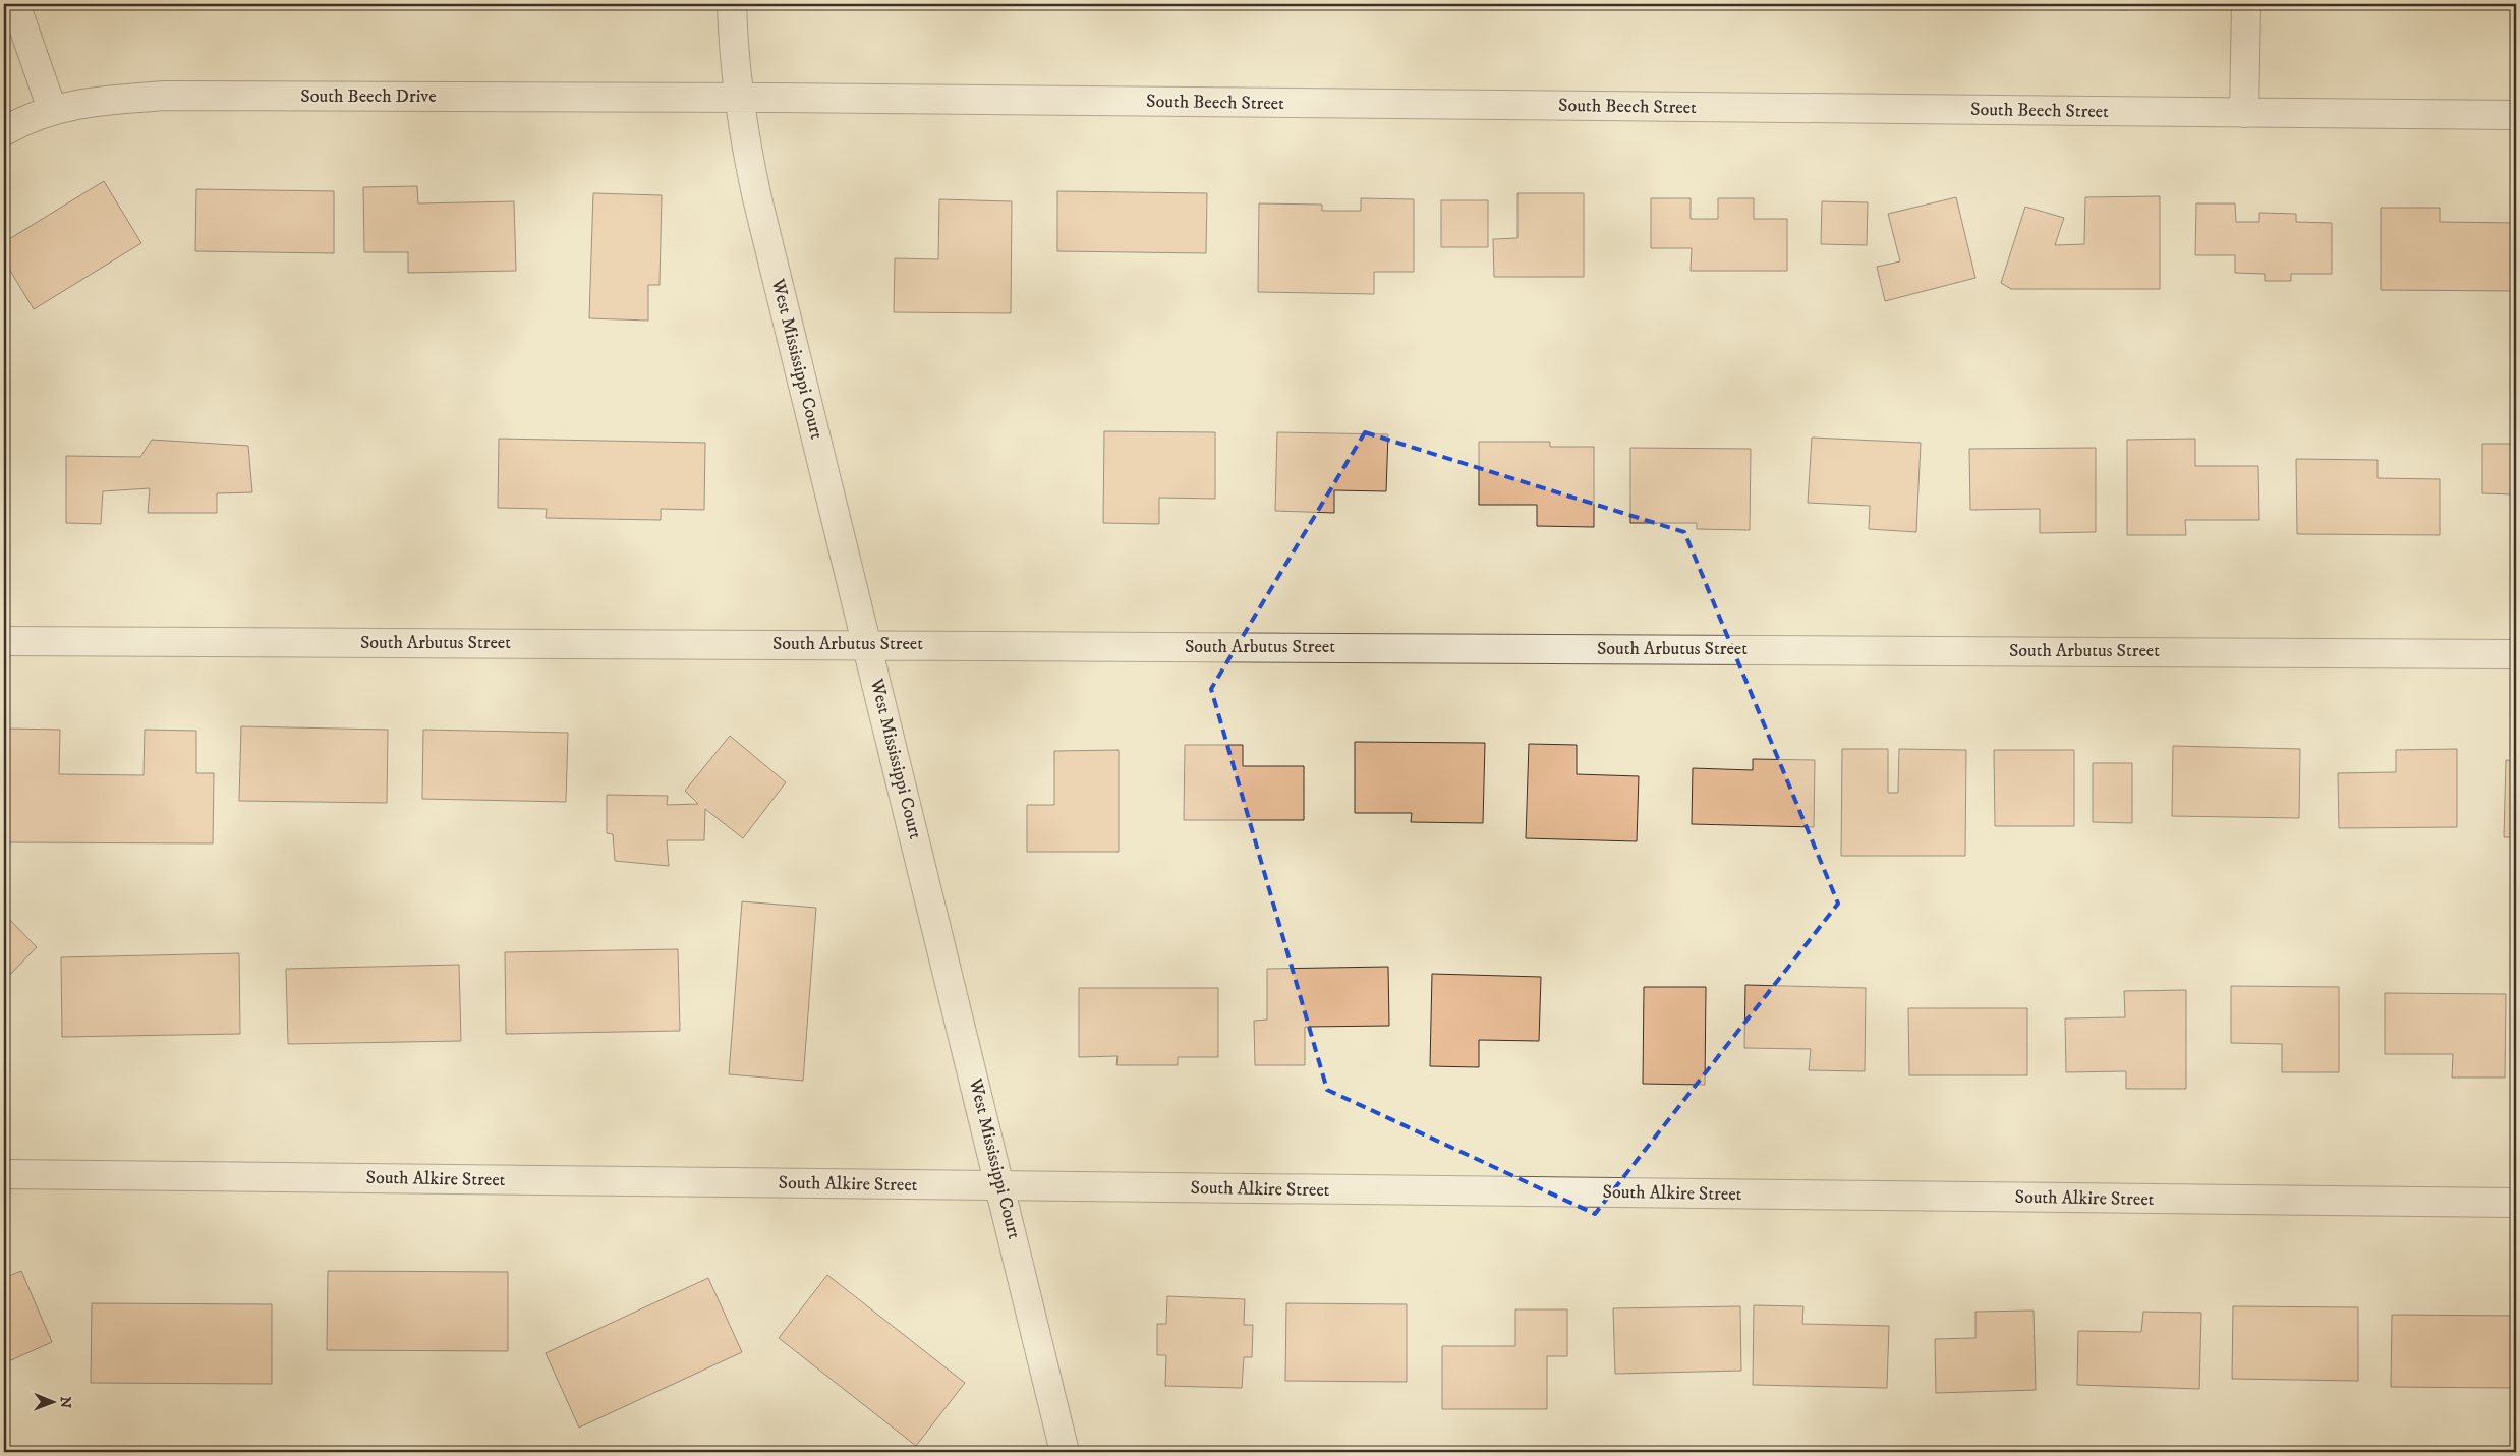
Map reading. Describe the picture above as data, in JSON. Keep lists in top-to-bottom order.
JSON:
{
  "streets": {
    "street": [
      "South Beech Drive",
      "South Beech Street",
      "West Mississippi Court",
      "South Arbutus Street",
      "South Alkire Street"
    ]
  },
  "crossings": [
    ["South Beech Drive", "South Beech Street"],
    ["South Beech Drive", "West Mississippi Court"],
    ["South Beech Street", "West Mississippi Court"],
    ["West Mississippi Court", "South Arbutus Street"],
    ["West Mississippi Court", "South Alkire Street"]
  ],
  "north": "right"
}
